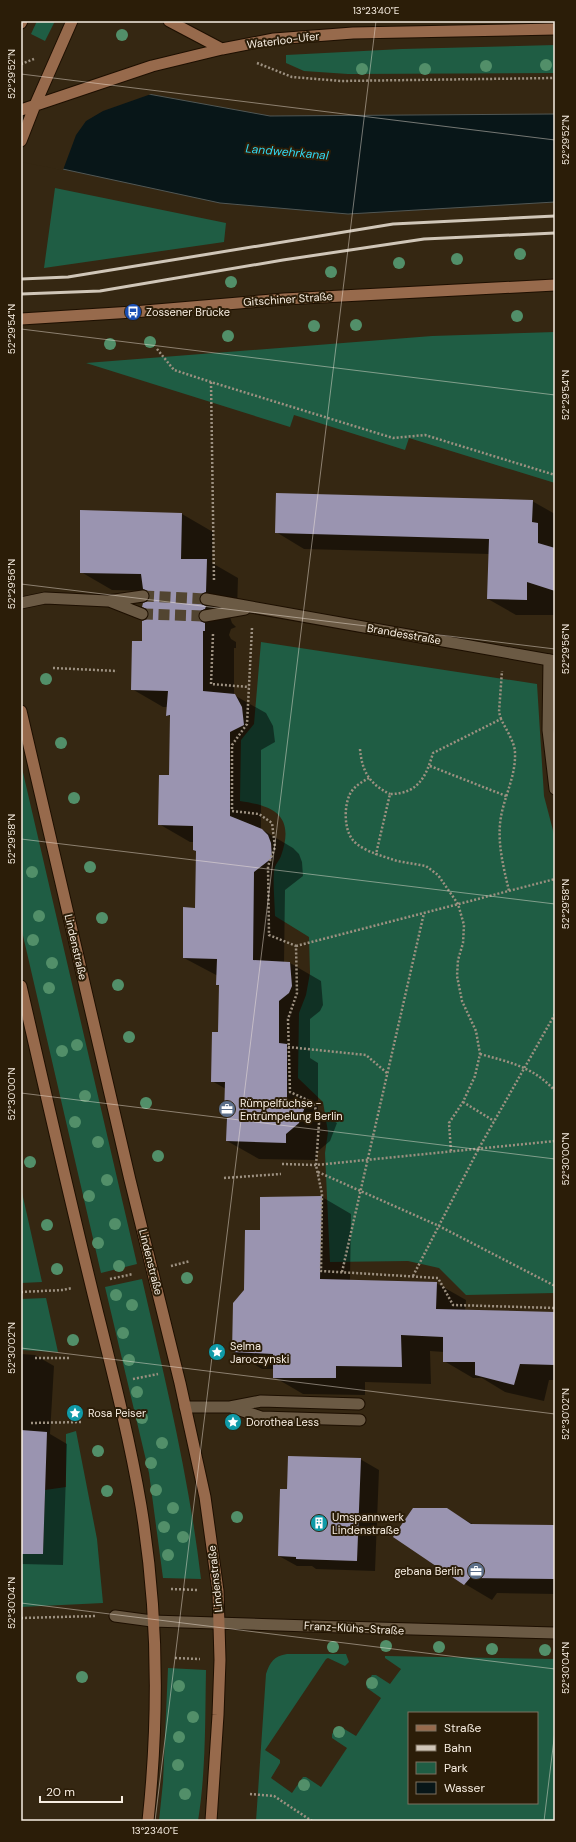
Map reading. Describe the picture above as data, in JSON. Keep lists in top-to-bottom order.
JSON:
{
  "streets": {
    "main road": ["Waterloo-Ufer", "Gitschiner Straße", "Lindenstraße"],
    "street": ["Brandesstraße", "Franz-Klühs-Straße"]
  },
  "crossings": [
    ["Lindenstraße", "Franz-Klühs-Straße"]
  ],
  "water": ["Landwehrkanal"],
  "places": {
    "bus stop": ["Zossener Brücke"],
    "office": ["Rümpelfüchse - Entrümpelung Berlin", "gebana Berlin"],
    "place": ["Selma Jaroczynski", "Rosa Peiser", "Dorothea Less"],
    "building": ["Umspannwerk Lindenstraße"]
  },
  "legend": [
    "Straße",
    "Bahn",
    "Park",
    "Wasser"
  ],
  "scale_bar": "20 m",
  "coordinates": [
    "13°23'40\"E",
    "52°29'52\"N",
    "52°29'54\"N",
    "52°29'56\"N",
    "52°29'58\"N",
    "52°30'00\"N",
    "52°30'02\"N",
    "52°30'04\"N"
  ]
}
